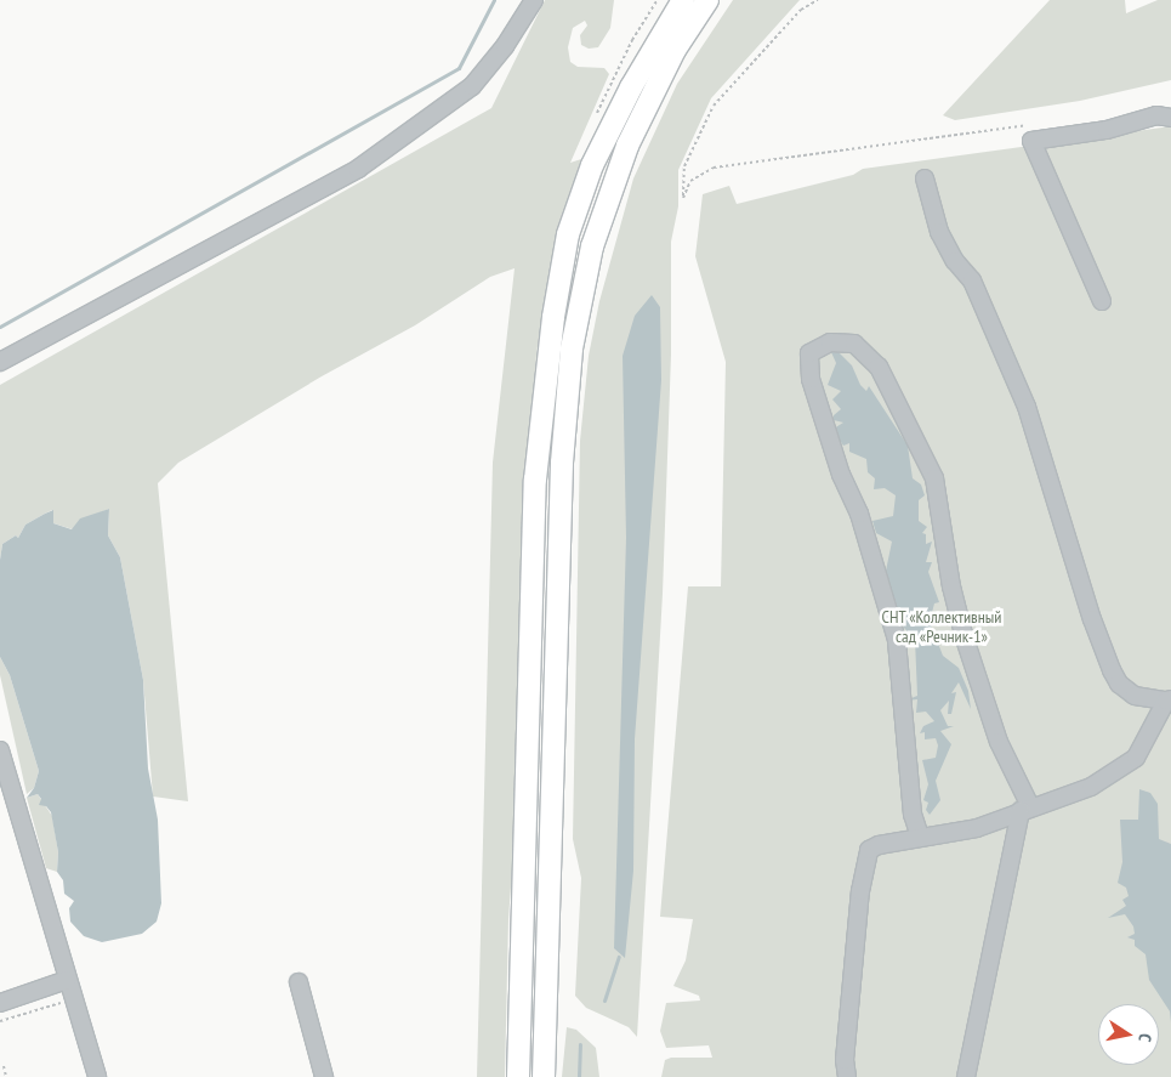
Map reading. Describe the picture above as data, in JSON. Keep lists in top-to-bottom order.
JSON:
{
  "parks": ["СНТ «Коллективный сад «Речник-1»"],
  "north": "right"
}
